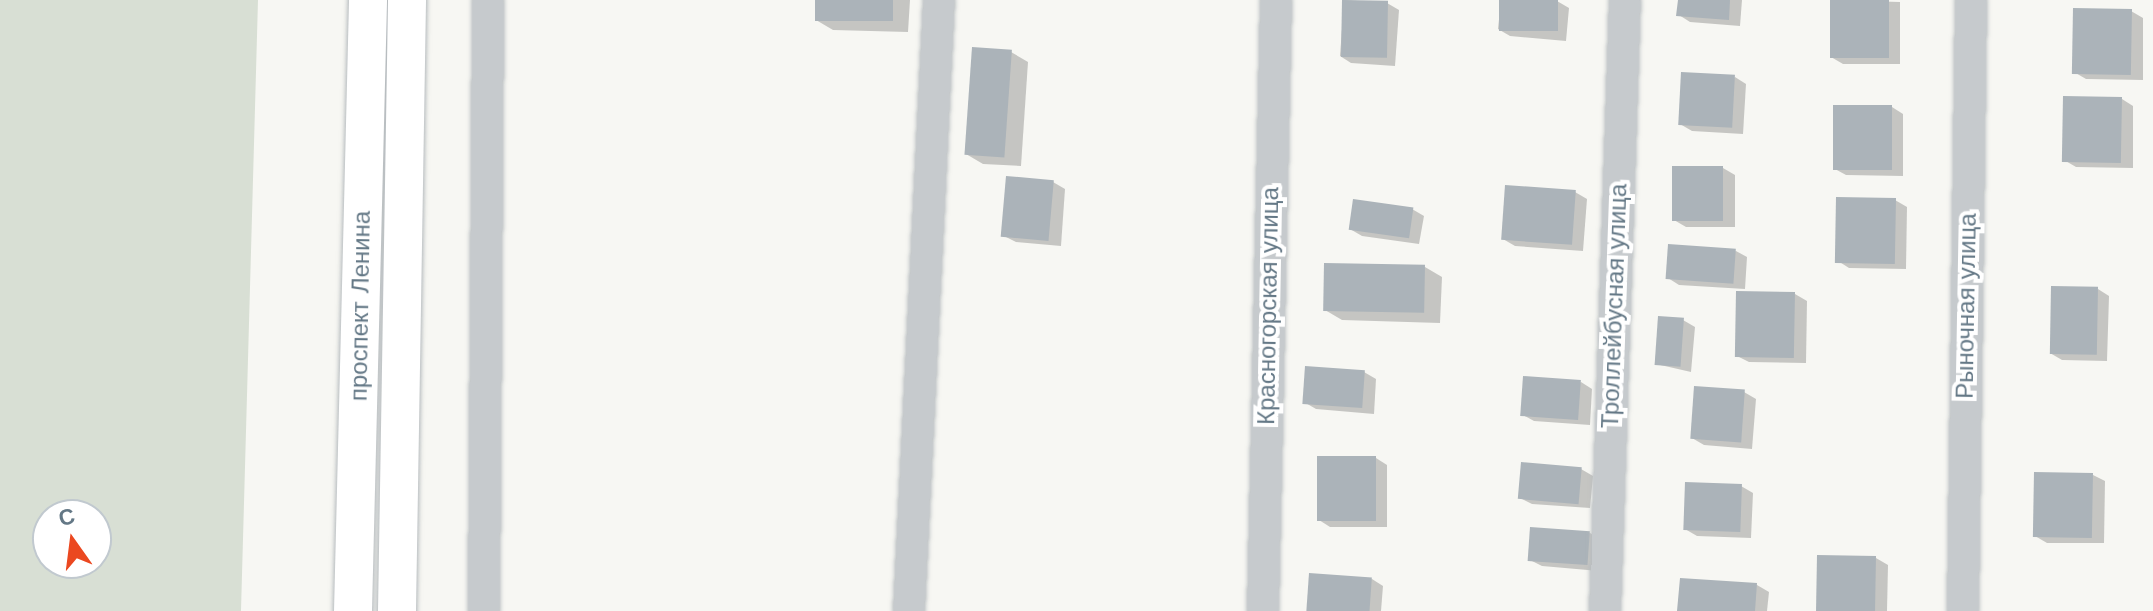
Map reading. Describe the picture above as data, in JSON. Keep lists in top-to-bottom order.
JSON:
{
  "streets": {
    "main road": ["проспект Ленина"],
    "street": ["Красногорская улица", "Троллейбусная улица", "Рыночная улица"]
  },
  "north": "top"
}
